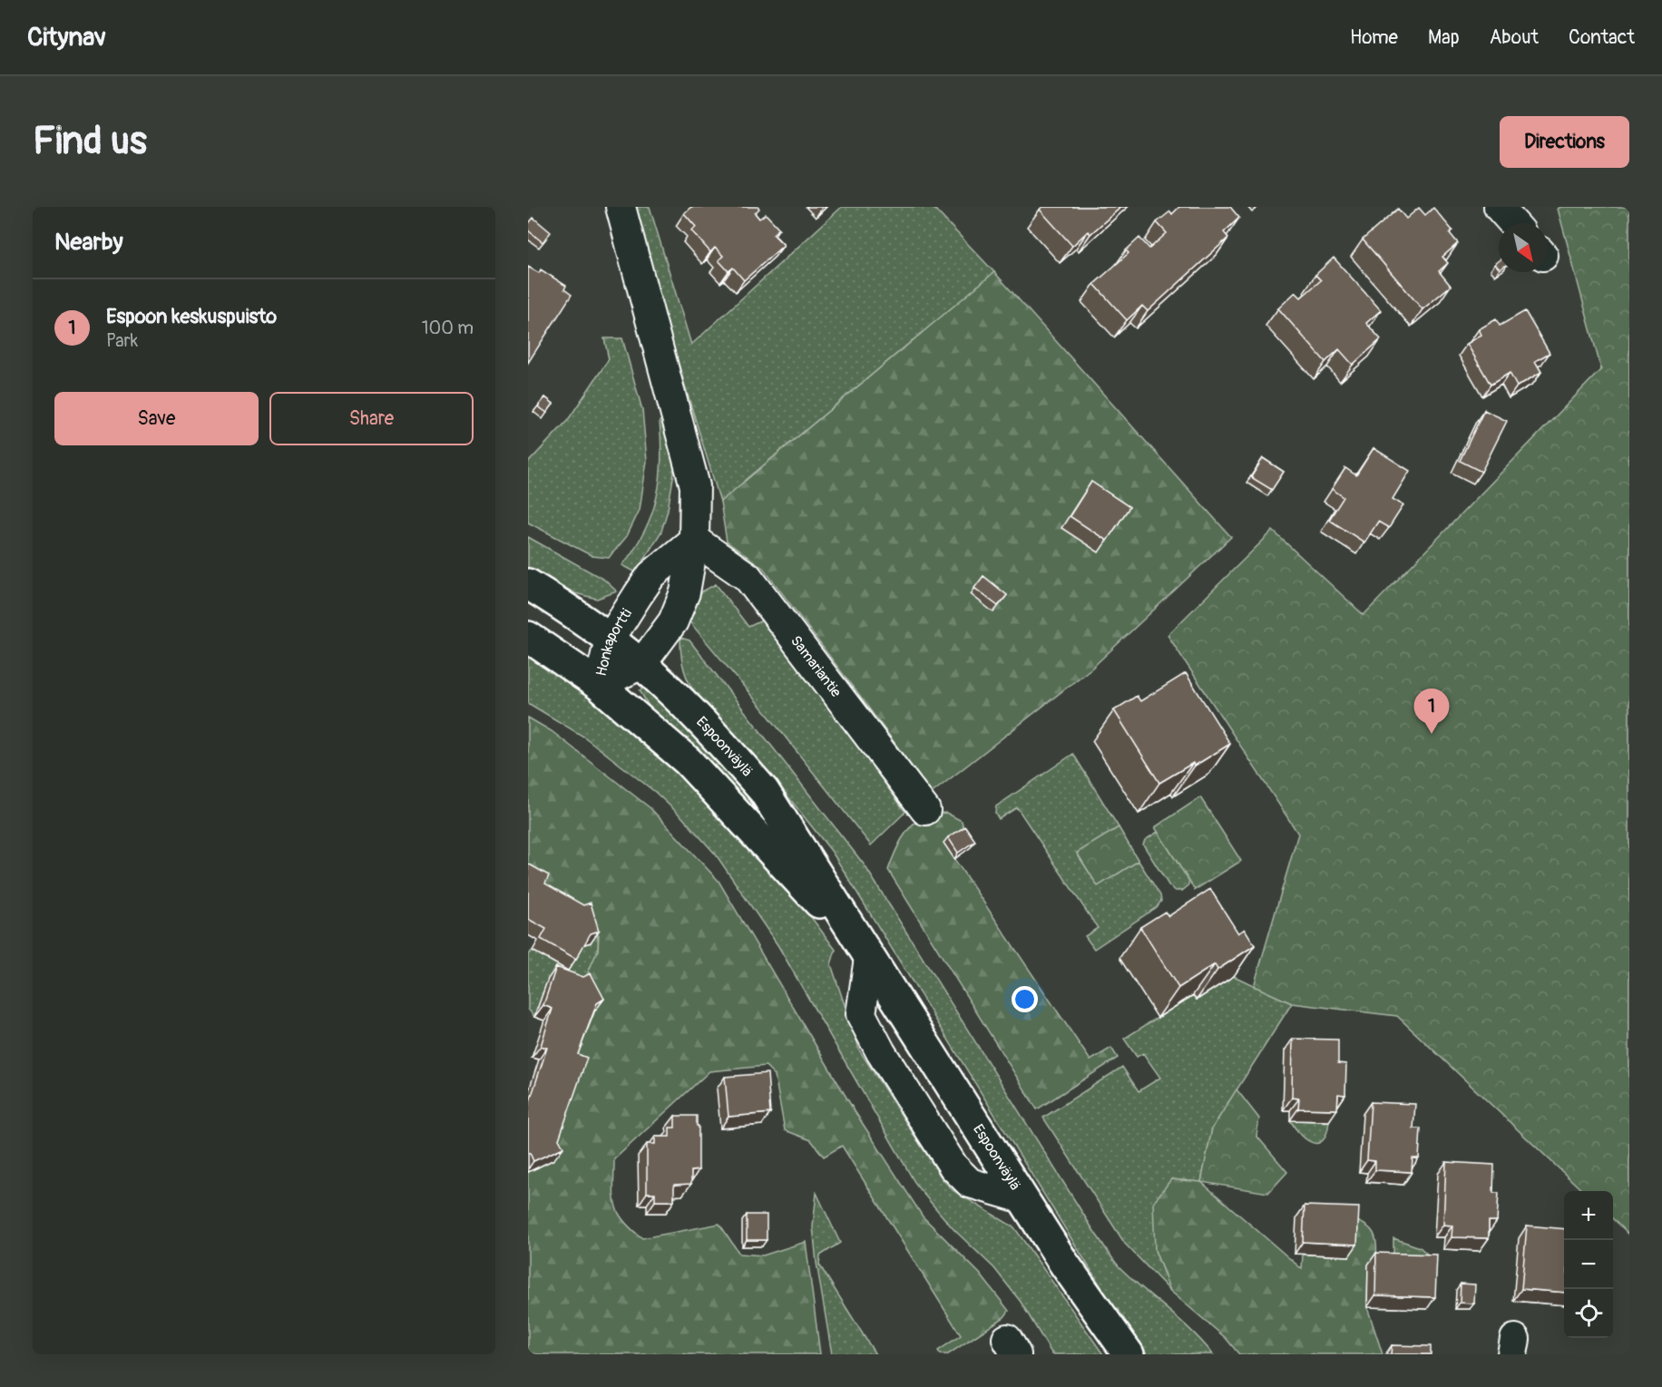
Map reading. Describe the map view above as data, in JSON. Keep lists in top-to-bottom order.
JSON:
{
  "streets": {
    "main road": ["Espoonväylä"],
    "street": ["Honkaportti", "Samariantie"]
  },
  "crossings": [
    ["Honkaportti", "Samariantie"],
    ["Honkaportti", "Espoonväylä"]
  ],
  "north": "bottom right",
  "page": {
    "header": "Citynav",
    "nav": [
      "Home",
      "Map",
      "About",
      "Contact"
    ],
    "buttons": [
      "Directions",
      ["Save", "Share"]
    ],
    "title": "Find us",
    "heading": "Nearby",
    "list": [
      {
        "mark": "1",
        "name": "Espoon keskuspuisto",
        "note": "Park",
        "value": "100 m"
      }
    ],
    "pins": "1",
    "map_buttons": ["+", "−"]
  }
}
